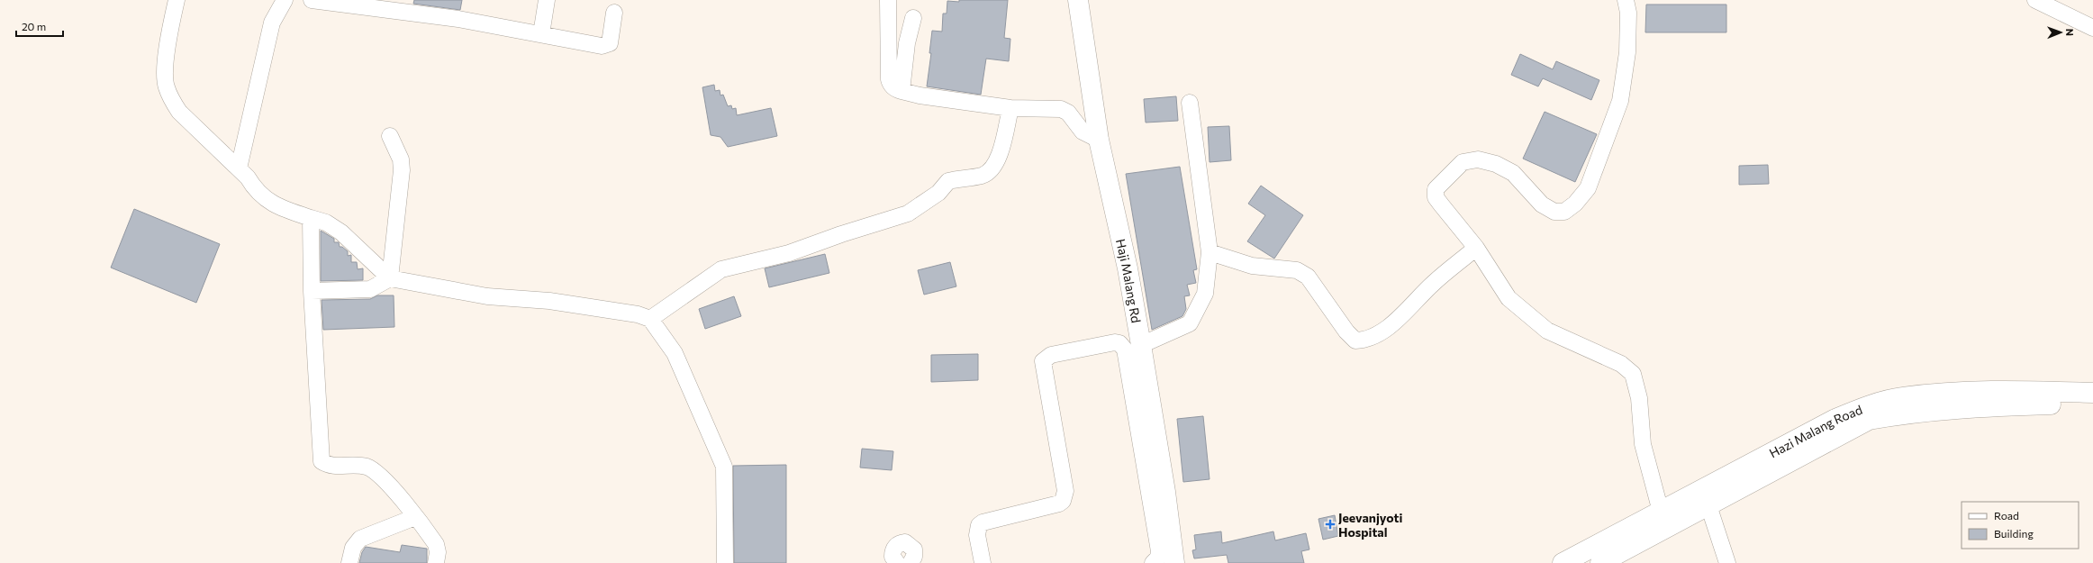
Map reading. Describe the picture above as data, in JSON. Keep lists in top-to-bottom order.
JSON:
{
  "streets": {
    "main road": ["Haji Malang Rd", "Hazi Malang Road"]
  },
  "places": {
    "health": ["Jeevanjyoti Hospital"]
  },
  "legend": ["Road", "Building"],
  "scale_bar": "20 m",
  "north": "right"
}
